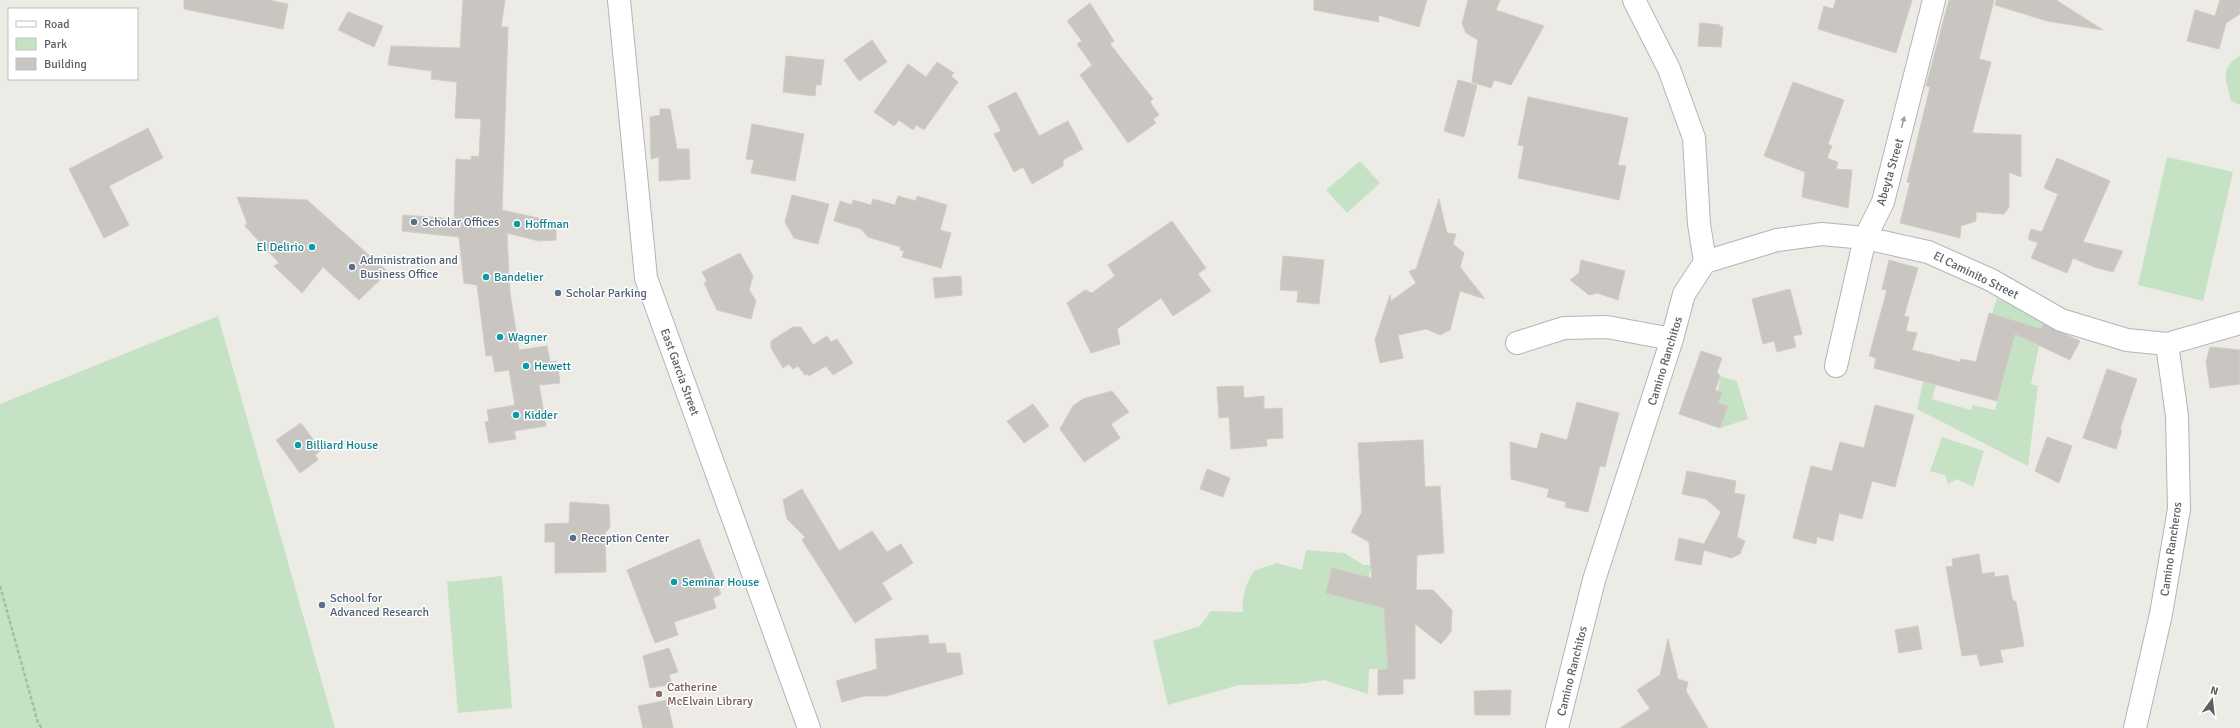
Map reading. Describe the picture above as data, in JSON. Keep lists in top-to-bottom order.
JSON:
{
  "streets": {
    "street": [
      "Abeyta Street",
      "El Caminito Street",
      "Camino Ranchitos",
      "East Garcia Street",
      "Camino Rancheros"
    ]
  },
  "crossings": [
    ["Abeyta Street", "El Caminito Street"],
    ["El Caminito Street", "Camino Ranchitos"],
    ["El Caminito Street", "Camino Rancheros"]
  ],
  "one_way": ["Abeyta Street"],
  "places": [
    "Scholar Offices",
    "Hoffman",
    "El Delirio",
    "Administration and Business Office",
    "Bandelier",
    "Scholar Parking",
    "Wagner",
    "Hewett",
    "Kidder",
    "Billiard House",
    "Reception Center",
    "Seminar House",
    "School for Advanced Research",
    "Catherine McElvain Library"
  ],
  "legend": ["Road", "Park", "Building"],
  "north": "top"
}
